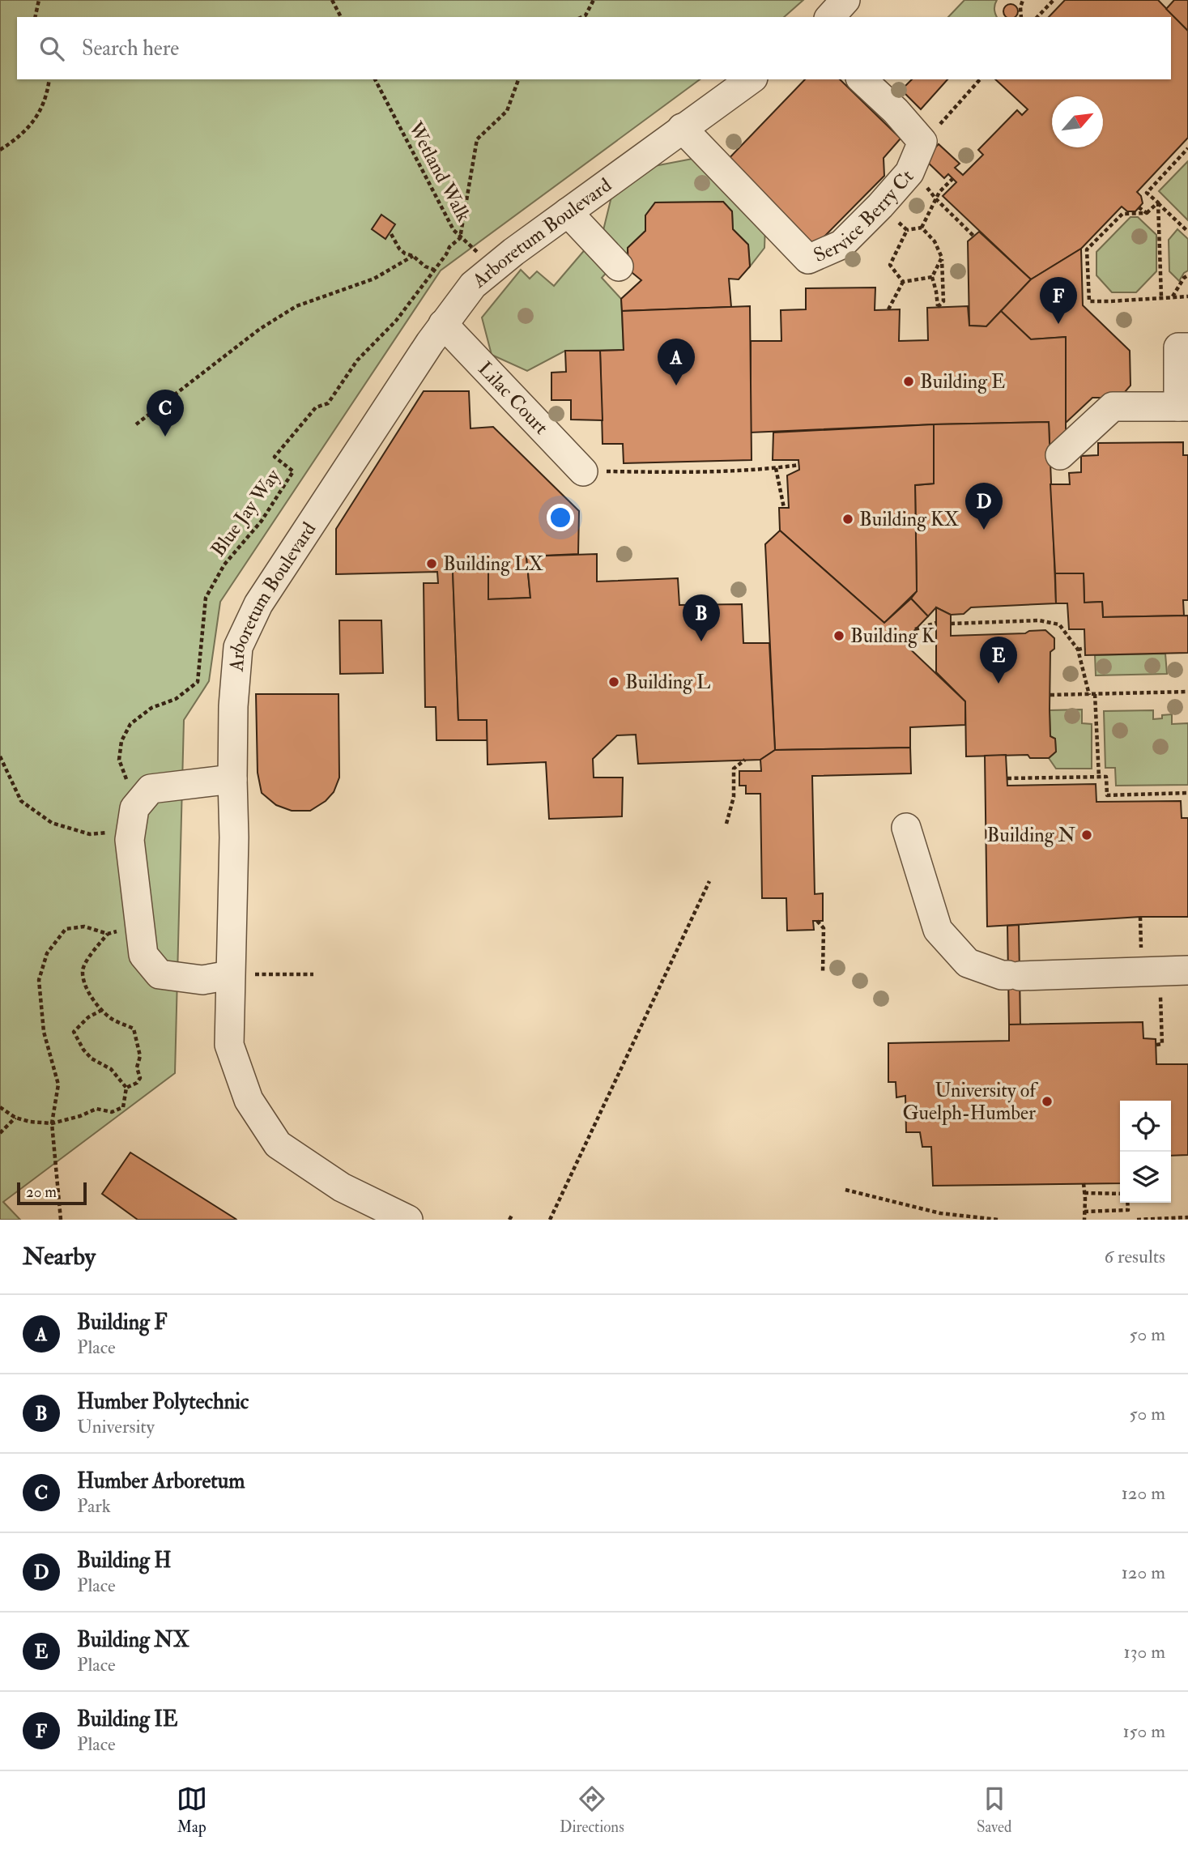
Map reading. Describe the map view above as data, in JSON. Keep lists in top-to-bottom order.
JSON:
{
  "streets": {
    "lane": ["Service Berry Ct", "Arboretum Boulevard", "Lilac Court"],
    "path": ["Wetland Walk", "Blue Jay Way"]
  },
  "crossings": [
    ["Wetland Walk", "Arboretum Boulevard"],
    ["Service Berry Ct", "Arboretum Boulevard"],
    ["Arboretum Boulevard", "Lilac Court"]
  ],
  "places": [
    "Building E",
    "Building KX",
    "Building LX",
    "Building K",
    "Building L",
    "Building N",
    "University of Guelph-Humber"
  ],
  "scale_bar": "20 m",
  "north": "top right",
  "page": {
    "search": "Search here",
    "pins": [
      "F",
      "A",
      "C",
      "D",
      "B",
      "E"
    ],
    "scale": "20 m",
    "heading": ["Nearby", "6 results"],
    "list": [
      {
        "mark": "A",
        "name": "Building F",
        "note": "Place",
        "value": "50 m"
      },
      {
        "mark": "B",
        "name": "Humber Polytechnic",
        "note": "University",
        "value": "50 m"
      },
      {
        "mark": "C",
        "name": "Humber Arboretum",
        "note": "Park",
        "value": "120 m"
      },
      {
        "mark": "D",
        "name": "Building H",
        "note": "Place",
        "value": "120 m"
      },
      {
        "mark": "E",
        "name": "Building NX",
        "note": "Place",
        "value": "130 m"
      },
      {
        "mark": "F",
        "name": "Building IE",
        "note": "Place",
        "value": "150 m"
      }
    ],
    "nav": ["Map", "Directions", "Saved"]
  }
}
